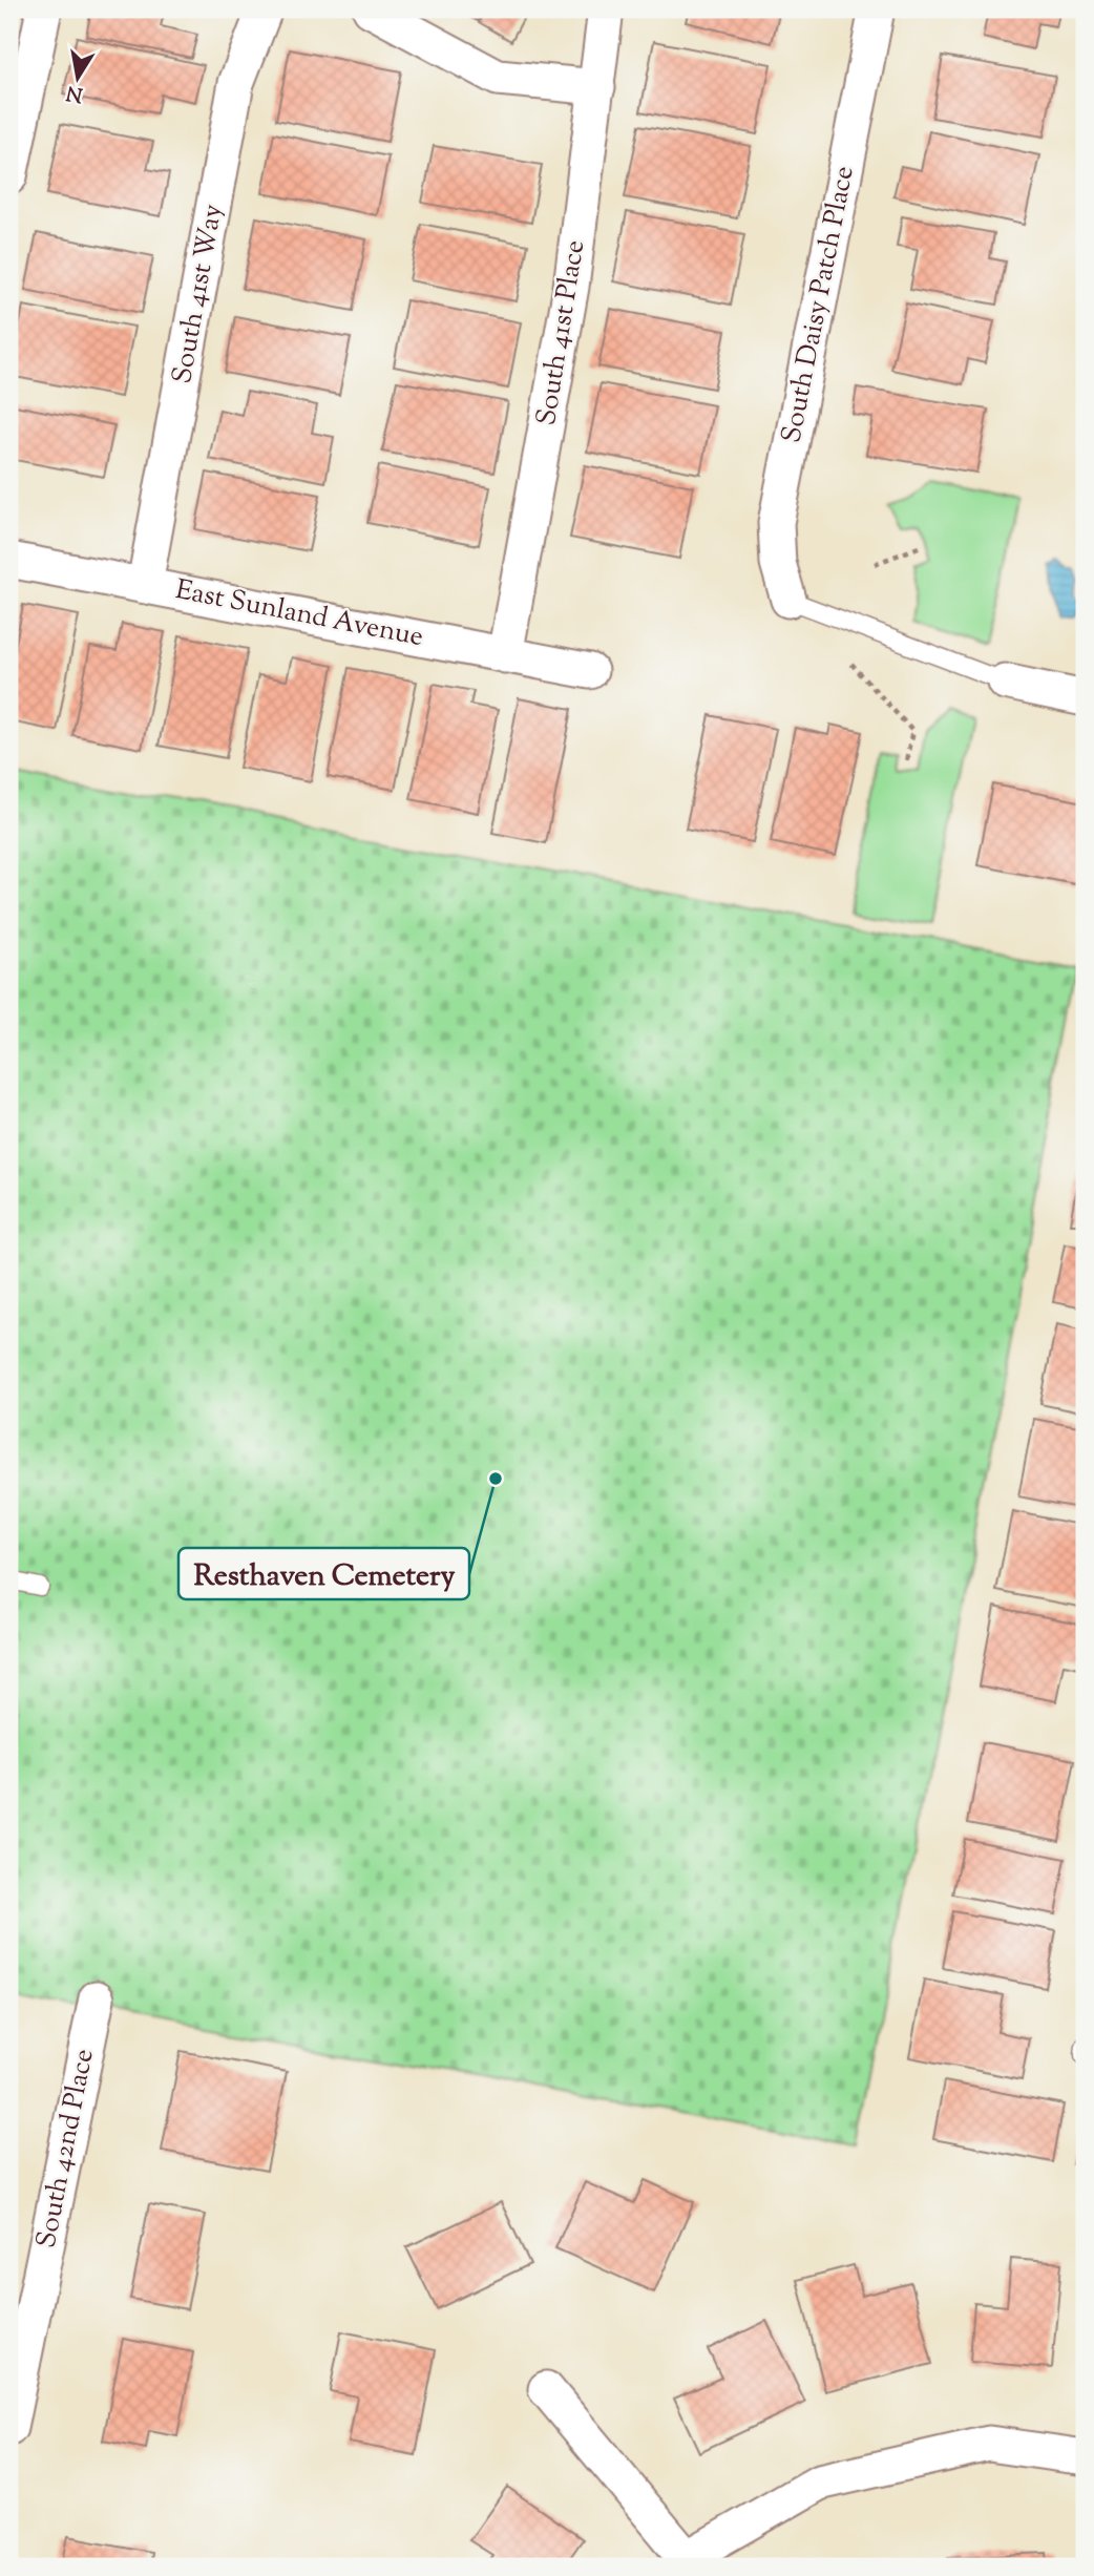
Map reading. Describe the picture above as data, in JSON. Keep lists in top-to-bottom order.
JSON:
{
  "streets": {
    "street": [
      "South 41st Way",
      "South Daisy Patch Place",
      "South 41st Place",
      "East Sunland Avenue",
      "South 42nd Place"
    ]
  },
  "crossings": [
    ["South 41st Way", "East Sunland Avenue"],
    ["South 41st Place", "East Sunland Avenue"]
  ],
  "places": ["Resthaven Cemetery"],
  "north": "bottom"
}
